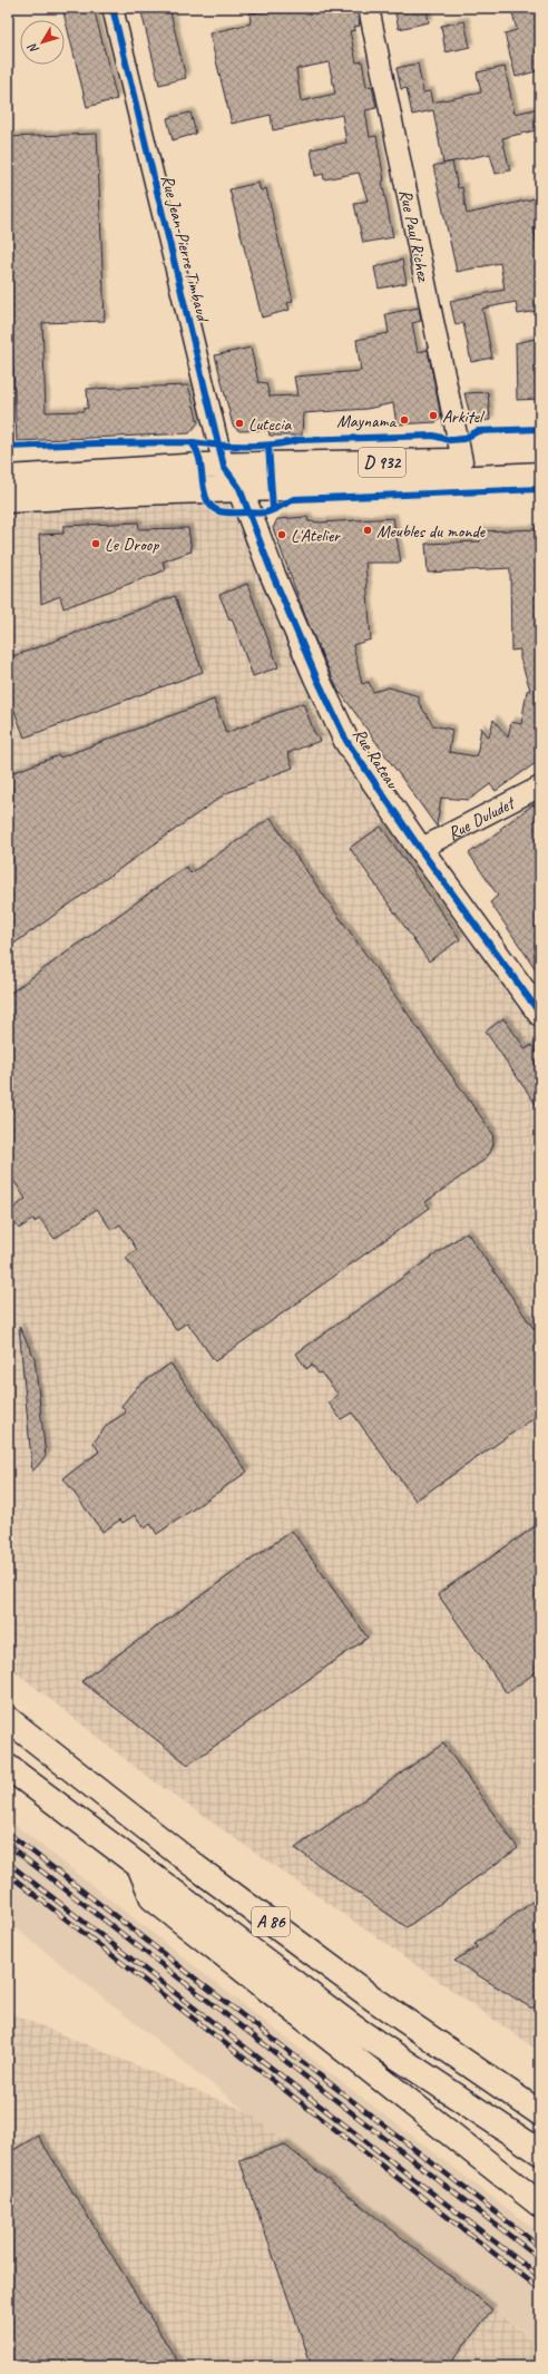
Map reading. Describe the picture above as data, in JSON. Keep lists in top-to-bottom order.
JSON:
{
  "streets": {
    "main road": ["D 932", "Rue Rateau", "A 86"],
    "street": ["Rue Paul Richez", "Rue Jean-Pierre Timbaud", "Rue Duludet"]
  },
  "crossings": [
    ["Rue Paul Richez", "D 932"],
    ["Rue Jean-Pierre Timbaud", "D 932"],
    ["Rue Jean-Pierre Timbaud", "Rue Rateau"],
    ["D 932", "Rue Rateau"],
    ["Rue Rateau", "Rue Duludet"]
  ],
  "places": [
    "Arkitel",
    "Maynama",
    "Lutecia",
    "Meubles du monde",
    "L'Atelier",
    "Le Droop"
  ],
  "north": "bottom left"
}
